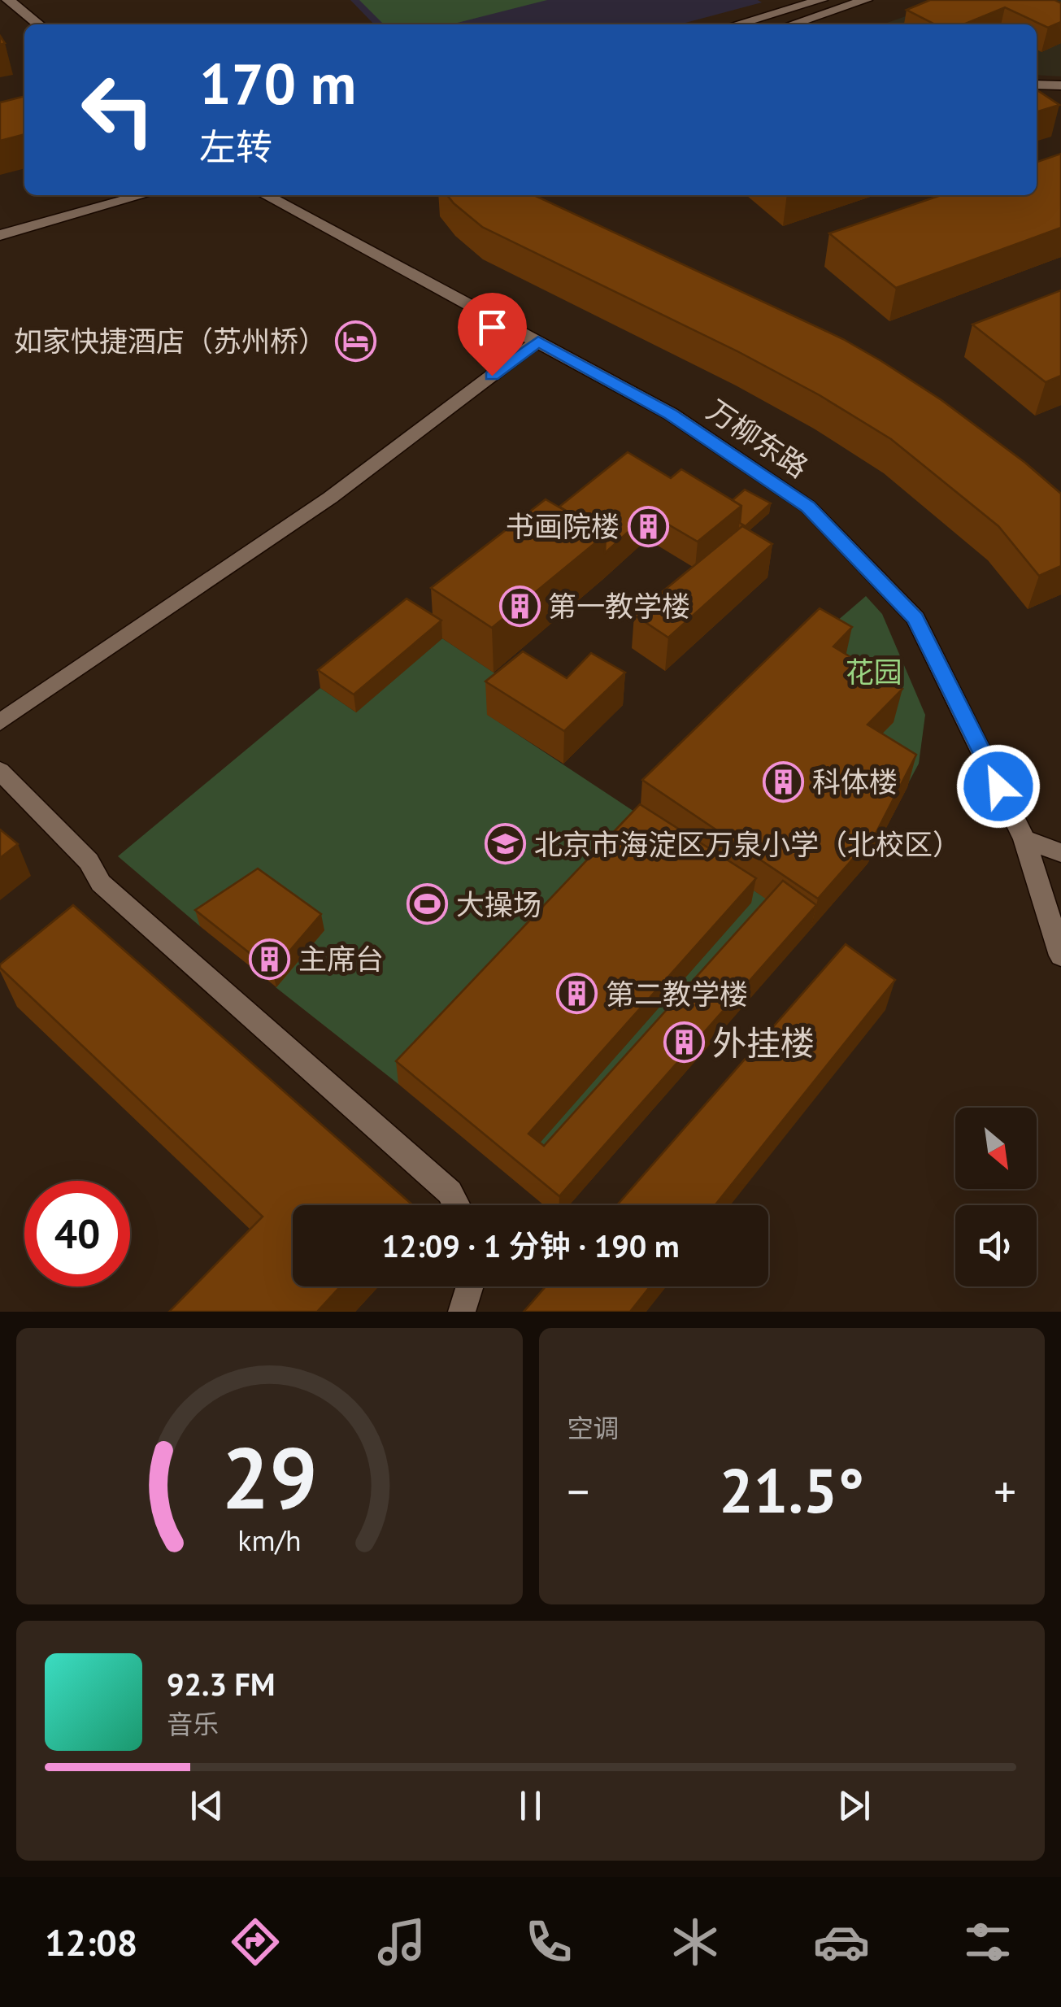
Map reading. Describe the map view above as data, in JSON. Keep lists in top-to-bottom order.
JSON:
{
  "streets": {
    "street": ["万柳东路"]
  },
  "parks": ["花园"],
  "places": {
    "hotel": ["如家快捷酒店（苏州桥）"],
    "building": [
      "书画院楼",
      "第一教学楼",
      "科体楼",
      "主席台",
      "第二教学楼",
      "外挂楼"
    ],
    "school or university": ["北京市海淀区万泉小学（北校区）"],
    "sports": ["大操场"]
  },
  "north": "bottom right",
  "page": {
    "turn": ["170 m", "左转"],
    "limit": "40",
    "trip": "12:09 · 1 分钟 · 190 m",
    "tile": "空调",
    "heat": ["−", "21.5°", "+"],
    "song": ["92.3 FM", "音乐"],
    "tabs": "12:08",
    "gauge": ["29", "km/h"]
  }
}
